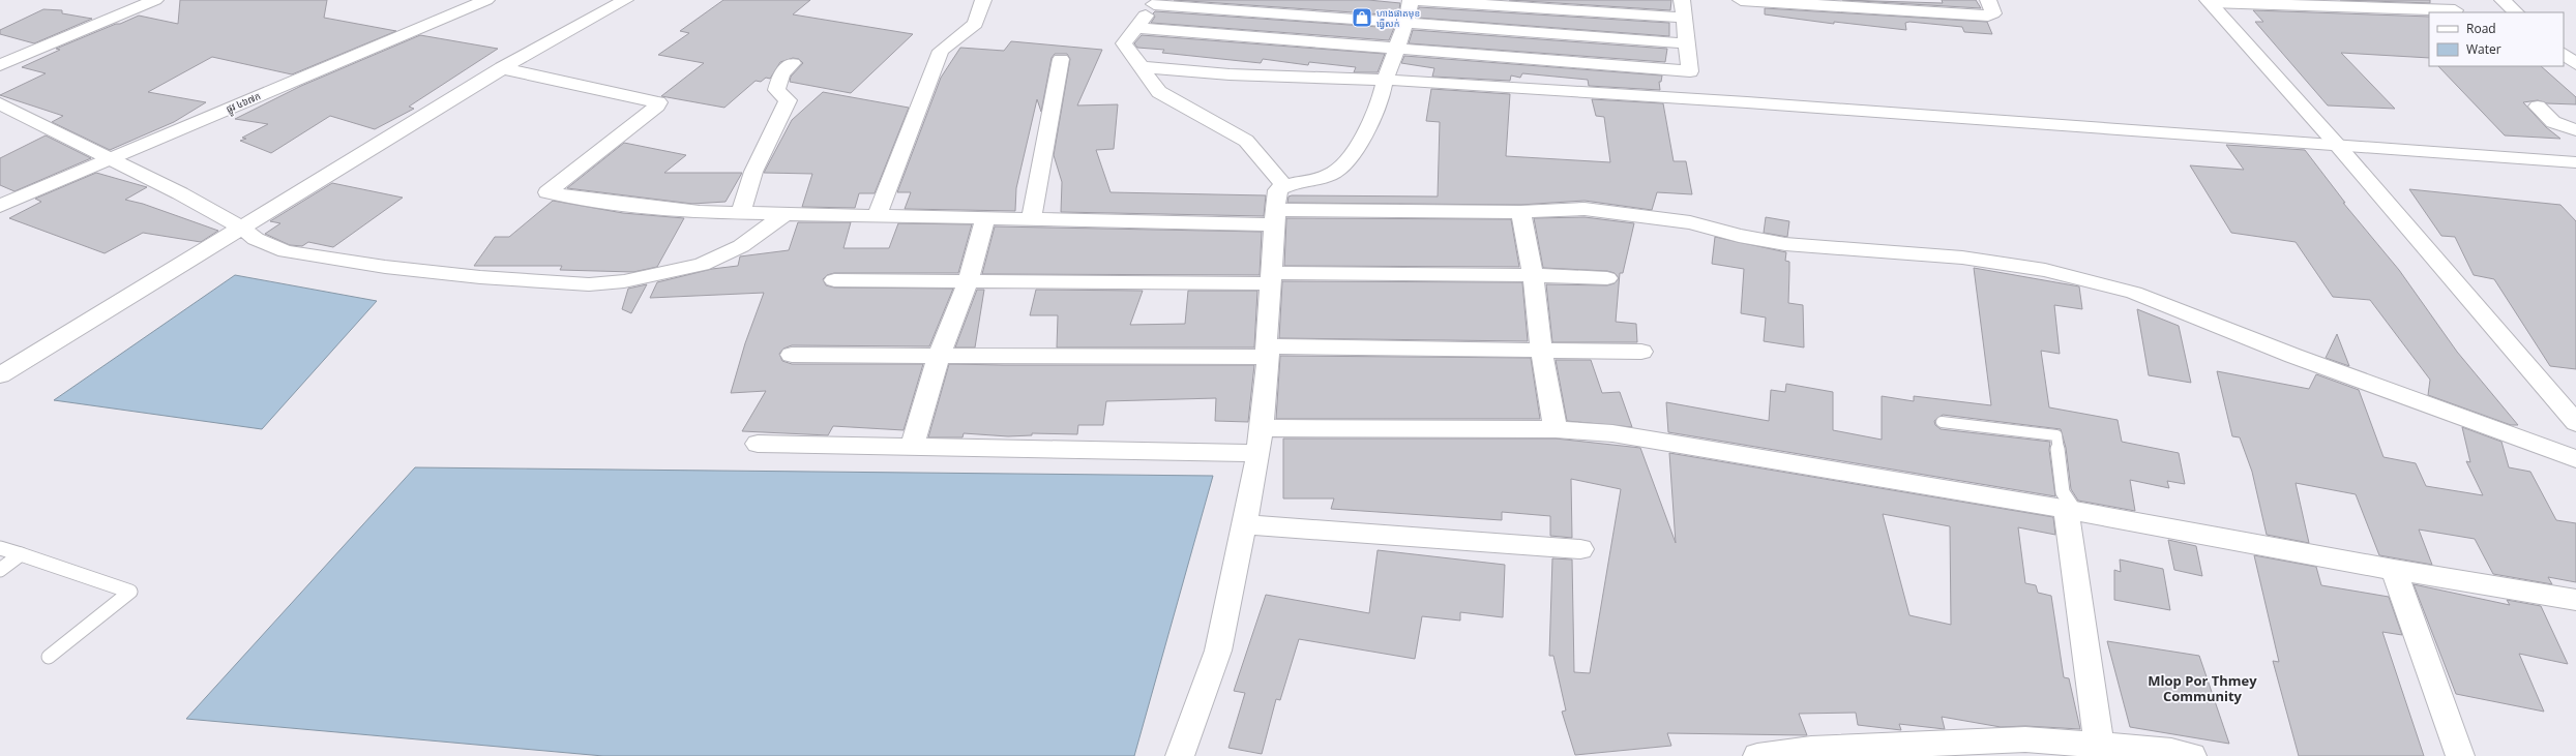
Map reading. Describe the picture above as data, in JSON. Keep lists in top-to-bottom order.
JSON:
{
  "streets": {
    "street": ["ផ្លូវ ៤៦៧ក"]
  },
  "districts": ["Mlop Por Thmey Community"],
  "places": {
    "shop": ["ហាងផាតមុខ ធ្វើសក់"]
  },
  "legend": ["Road", "Water"]
}
